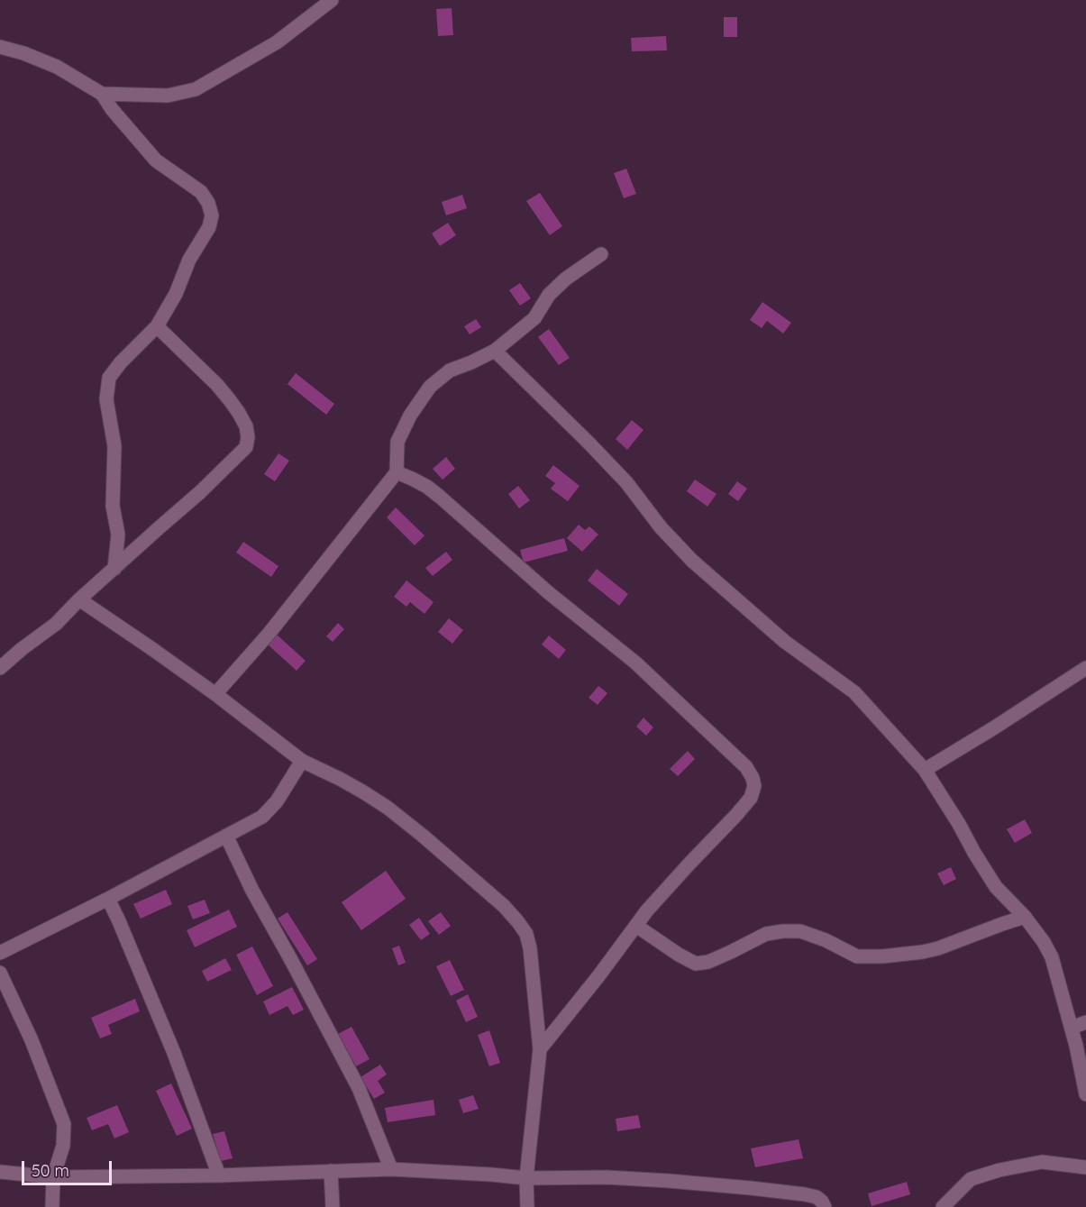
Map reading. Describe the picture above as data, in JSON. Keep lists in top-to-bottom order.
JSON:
{
  "scale_bar": "50 m"
}
